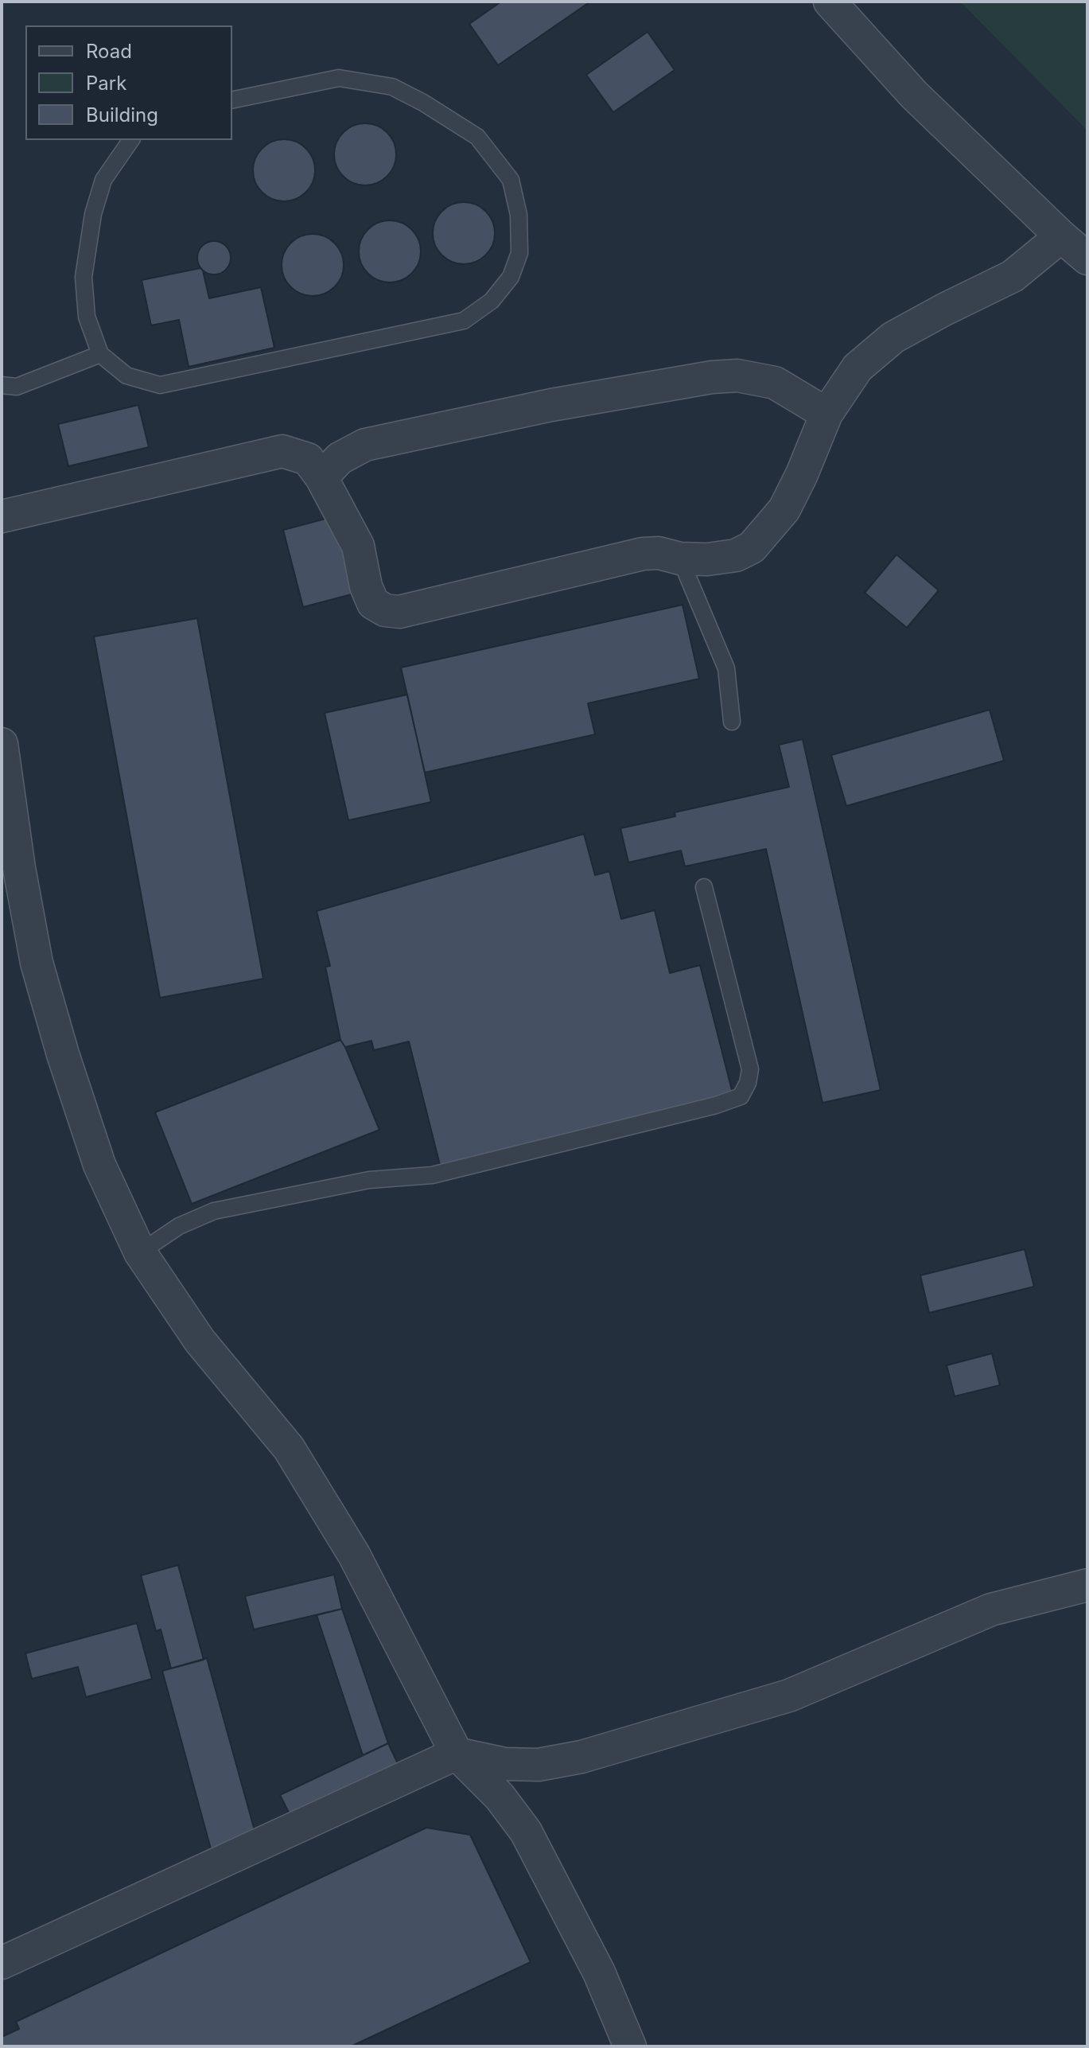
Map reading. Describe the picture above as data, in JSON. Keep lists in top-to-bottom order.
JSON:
{
  "legend": ["Road", "Park", "Building"]
}
